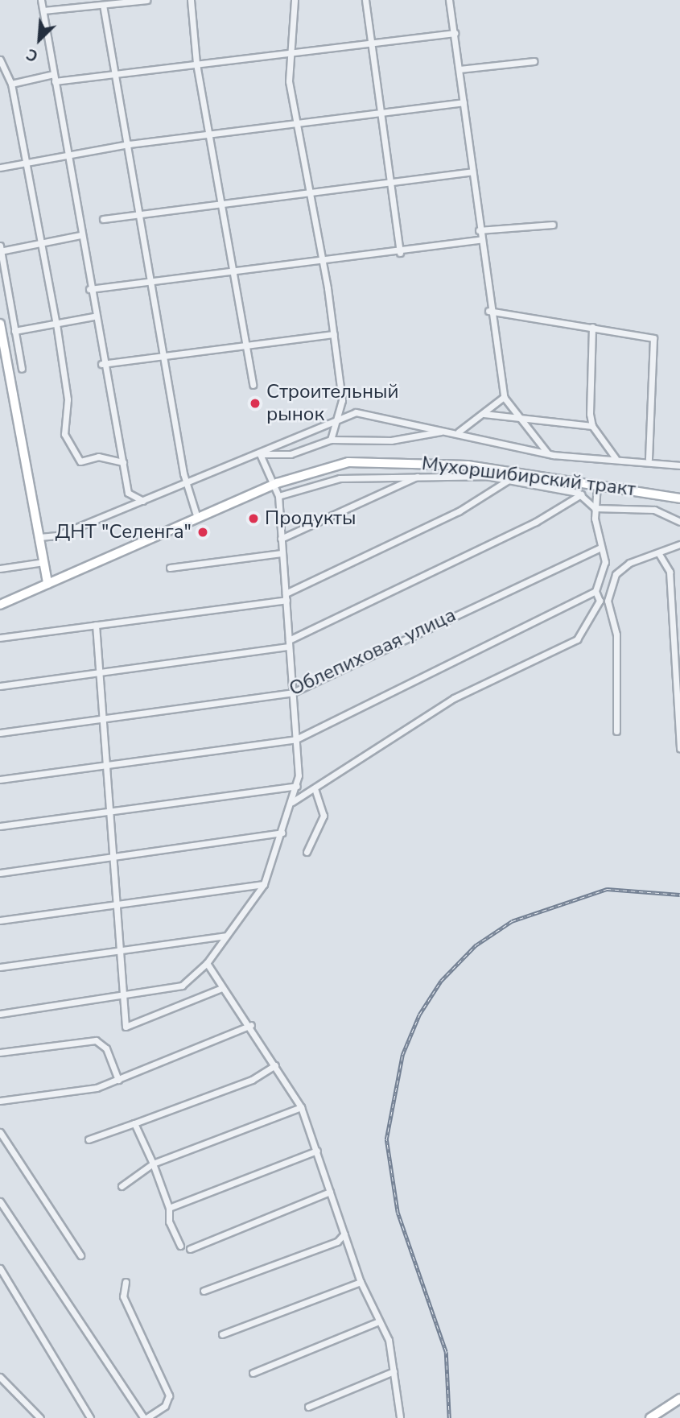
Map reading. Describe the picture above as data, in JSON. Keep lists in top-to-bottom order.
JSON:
{
  "streets": {
    "main road": ["Мухоршибирский тракт"],
    "street": ["Облепиховая улица"]
  },
  "places": ["Строительный рынок", "Продукты", "ДНТ \"Селенга\""],
  "north": "bottom left"
}
